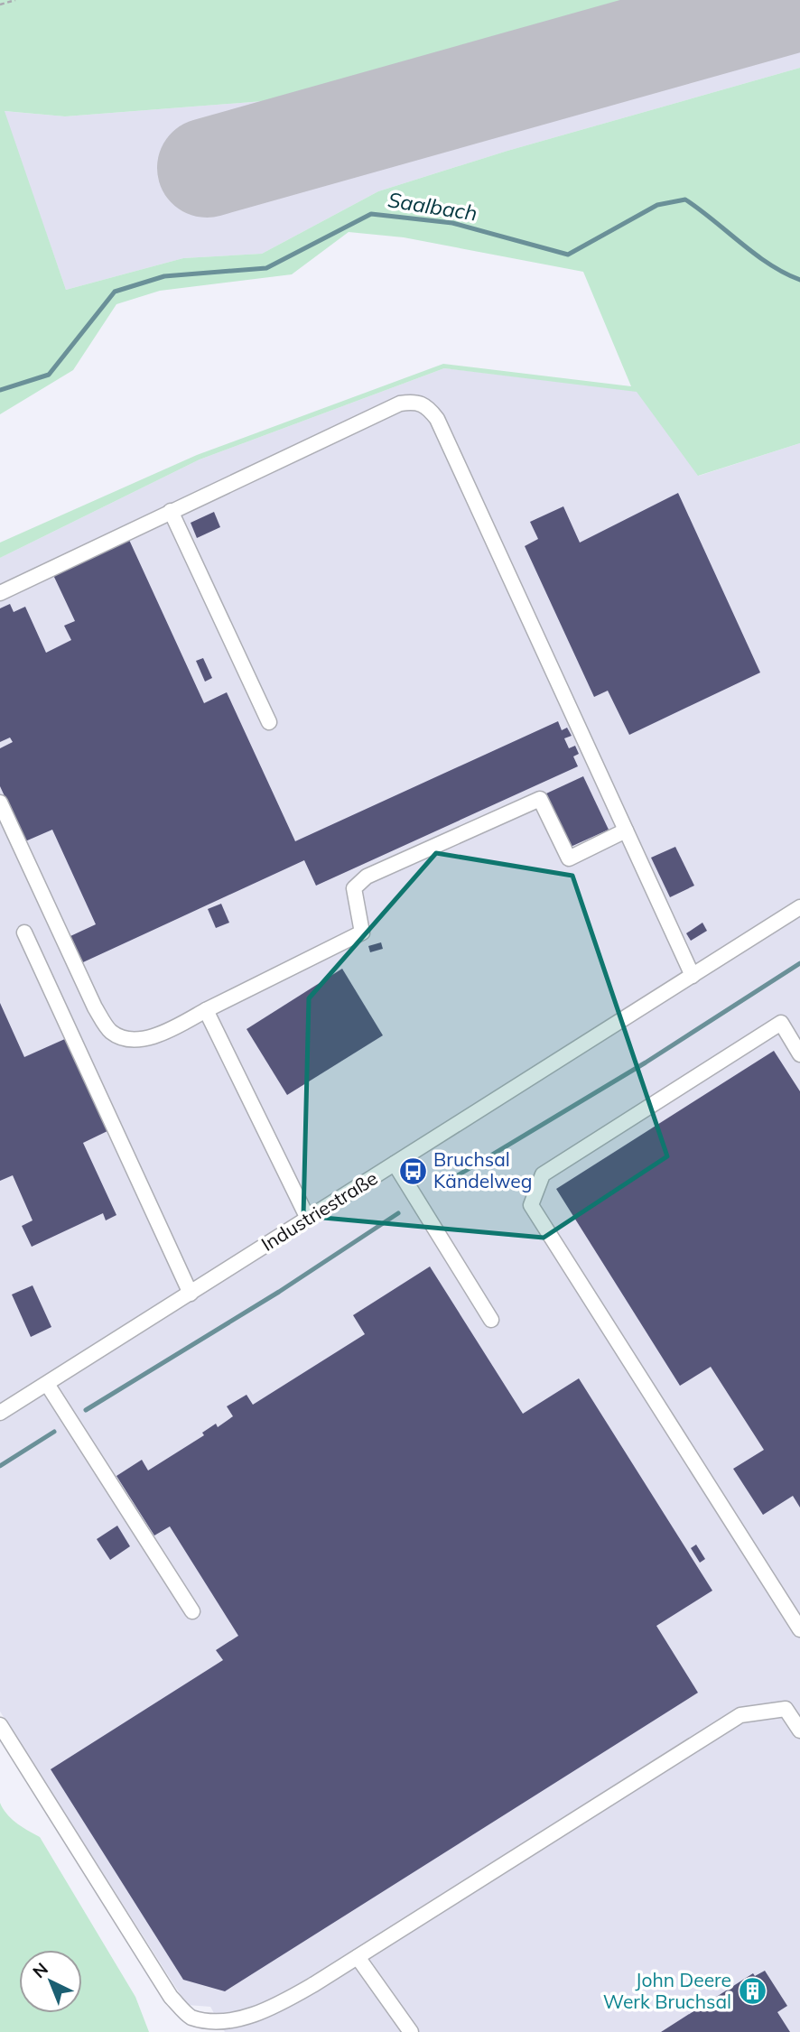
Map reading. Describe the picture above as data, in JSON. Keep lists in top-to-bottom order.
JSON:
{
  "streets": {
    "street": ["Industriestraße"]
  },
  "water": ["Saalbach"],
  "places": {
    "bus stop": ["Bruchsal Kändelweg"],
    "building": ["John Deere Werk Bruchsal"]
  },
  "north": "top left"
}
